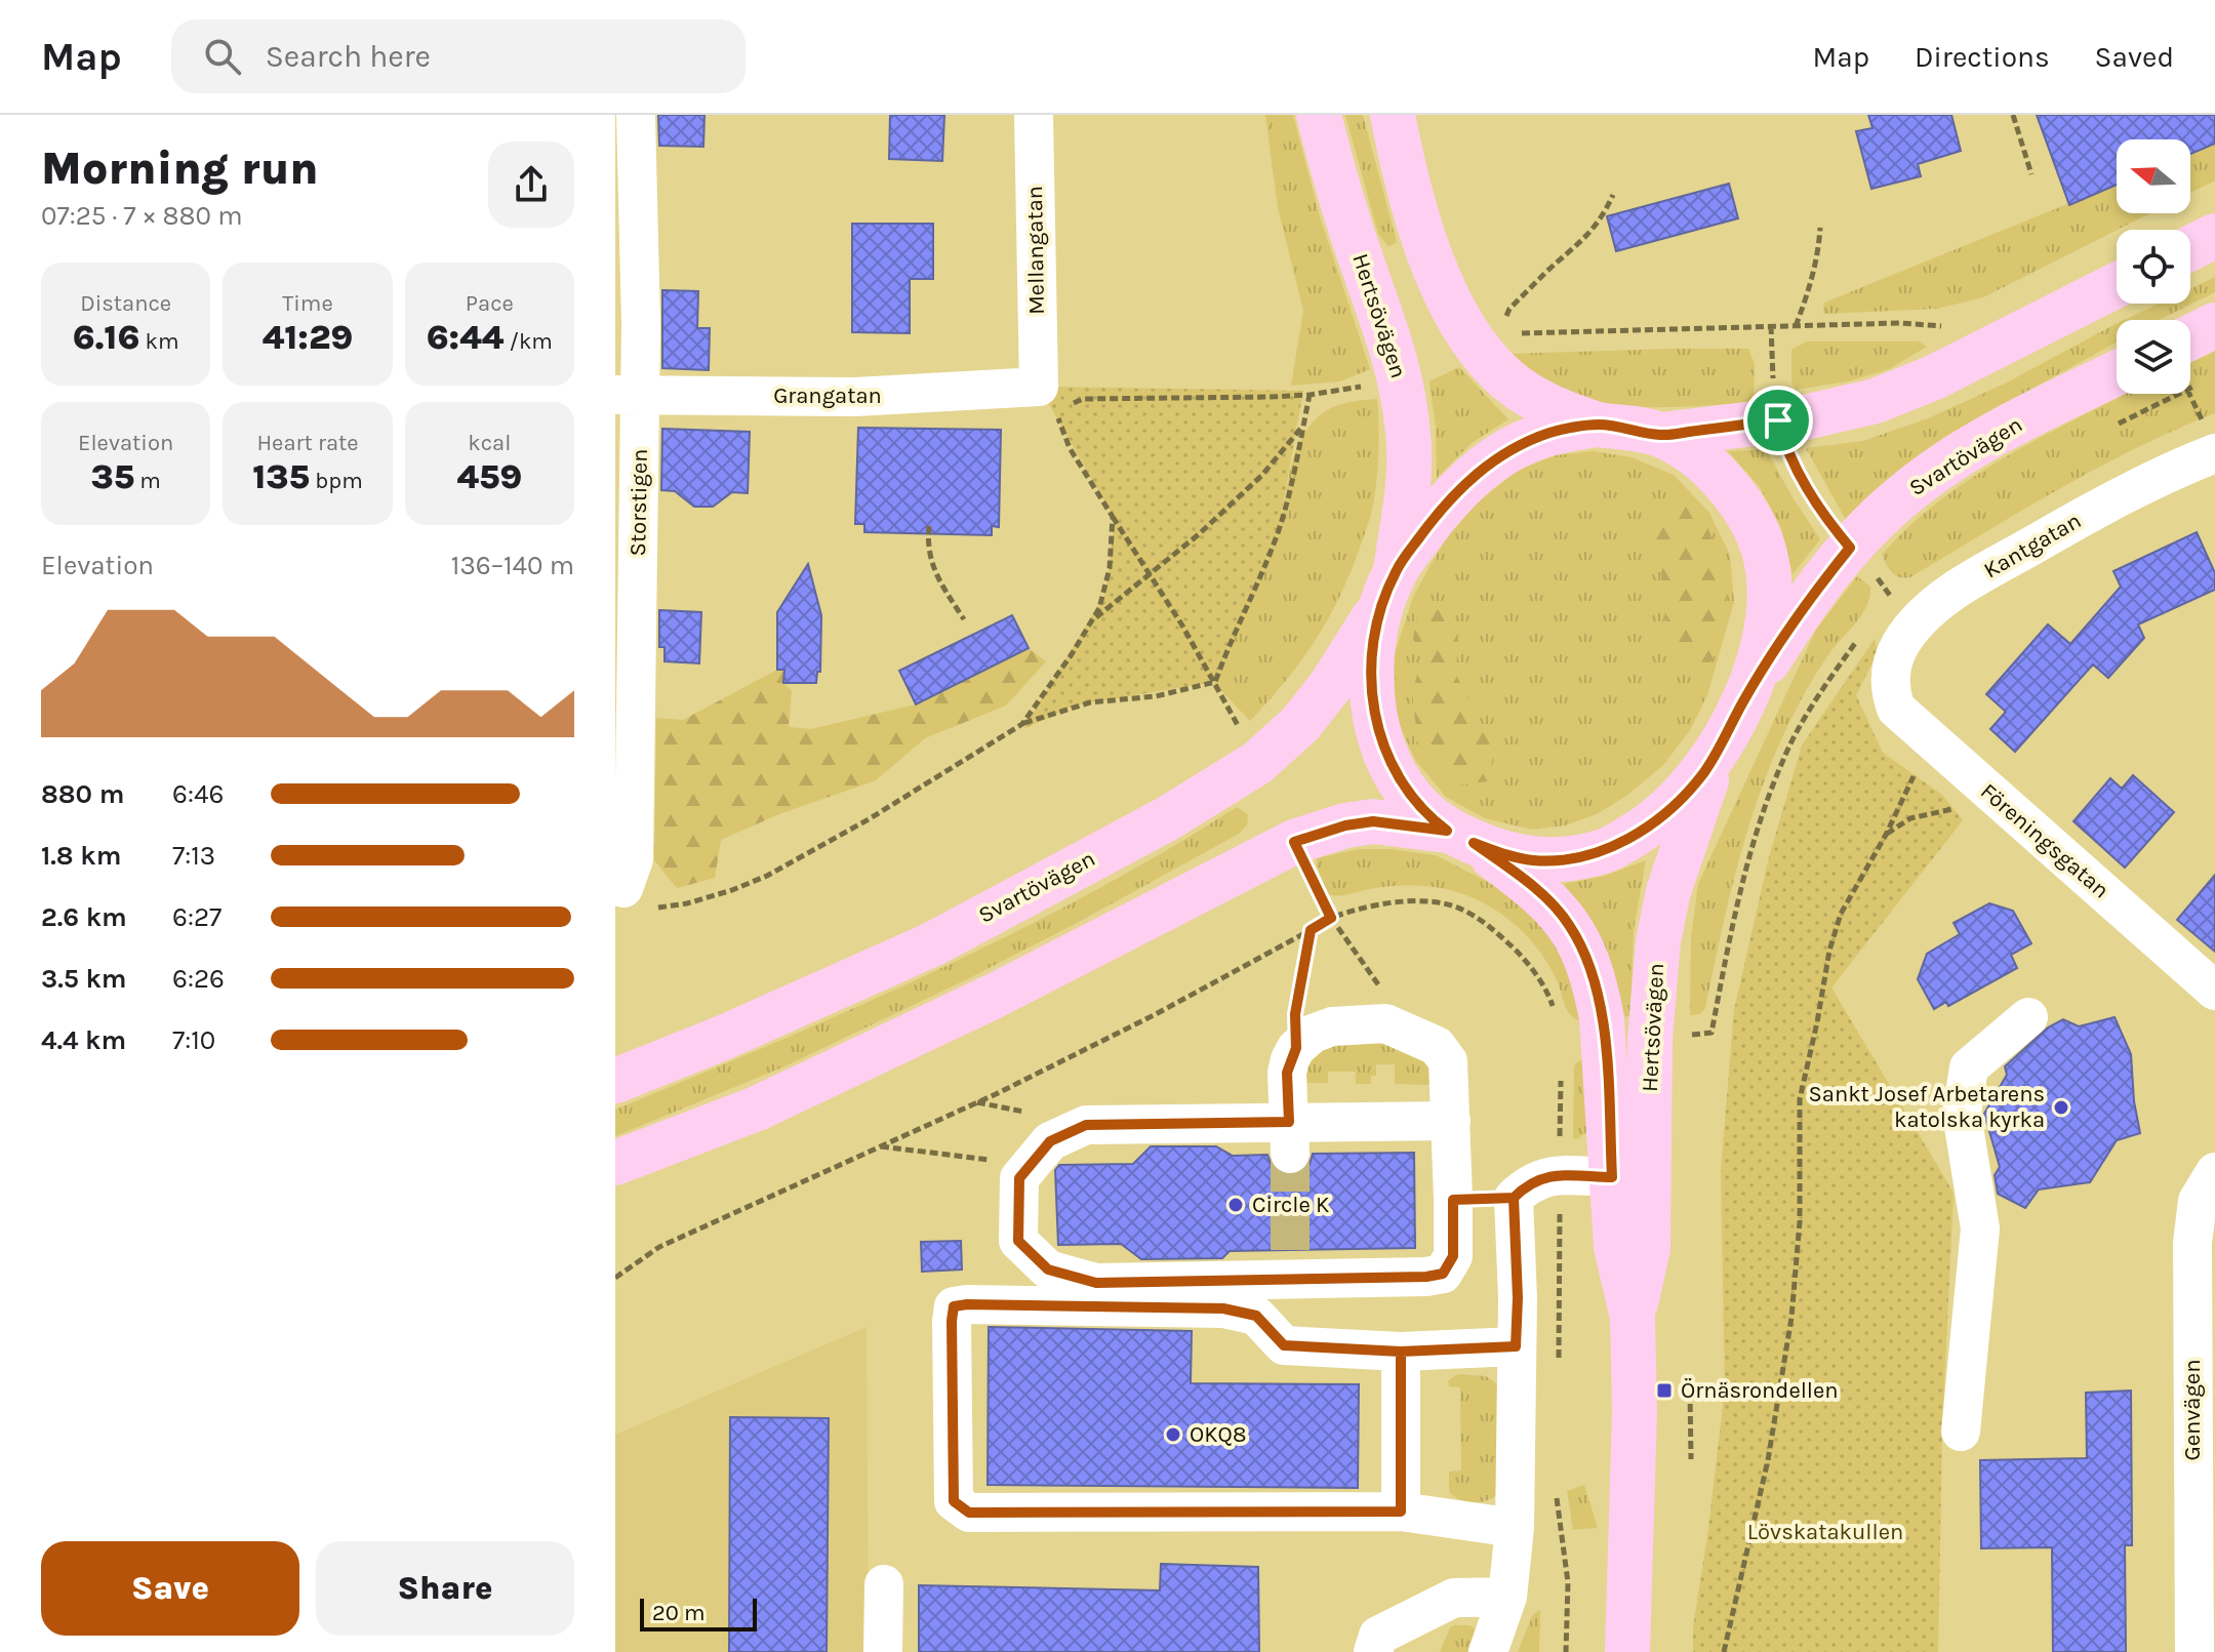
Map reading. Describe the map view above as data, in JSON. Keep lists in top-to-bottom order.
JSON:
{
  "streets": {
    "main road": ["Hertsövägen", "Svartövägen"],
    "street": [
      "Mellangatan",
      "Grangatan",
      "Storstigen",
      "Kantgatan",
      "Föreningsgatan",
      "Genvägen"
    ]
  },
  "crossings": [
    ["Mellangatan", "Grangatan"],
    ["Hertsövägen", "Svartövägen"],
    ["Grangatan", "Storstigen"],
    ["Kantgatan", "Föreningsgatan"]
  ],
  "parks": ["Lövskatakullen"],
  "places": {
    "other": ["Sankt Josef Arbetarens katolska kyrka", "Circle K", "OKQ8"],
    "transit": ["Örnäsrondellen"]
  },
  "scale_bar": "20 m",
  "north": "left",
  "page": {
    "header": "Map",
    "search": "Search here",
    "nav": ["Map", "Directions", "Saved"],
    "heading": ["Morning run", "07:25 · 7 × 880 m"],
    "stats": [
      ["Distance", "6.16 km"],
      ["Time", "41:29"],
      ["Pace", "6:44 /km"],
      ["Elevation", "35 m"],
      ["Heart rate", "135 bpm"],
      ["kcal", "459"]
    ],
    "chart": ["Elevation", "136–140 m"],
    "list": [
      {
        "name": "880 m",
        "note": "6:46"
      },
      {
        "name": "1.8 km",
        "note": "7:13"
      },
      {
        "name": "2.6 km",
        "note": "6:27"
      },
      {
        "name": "3.5 km",
        "note": "6:26"
      },
      {
        "name": "4.4 km",
        "note": "7:10"
      }
    ],
    "buttons": ["Save", "Share"],
    "scale": "20 m"
  }
}
